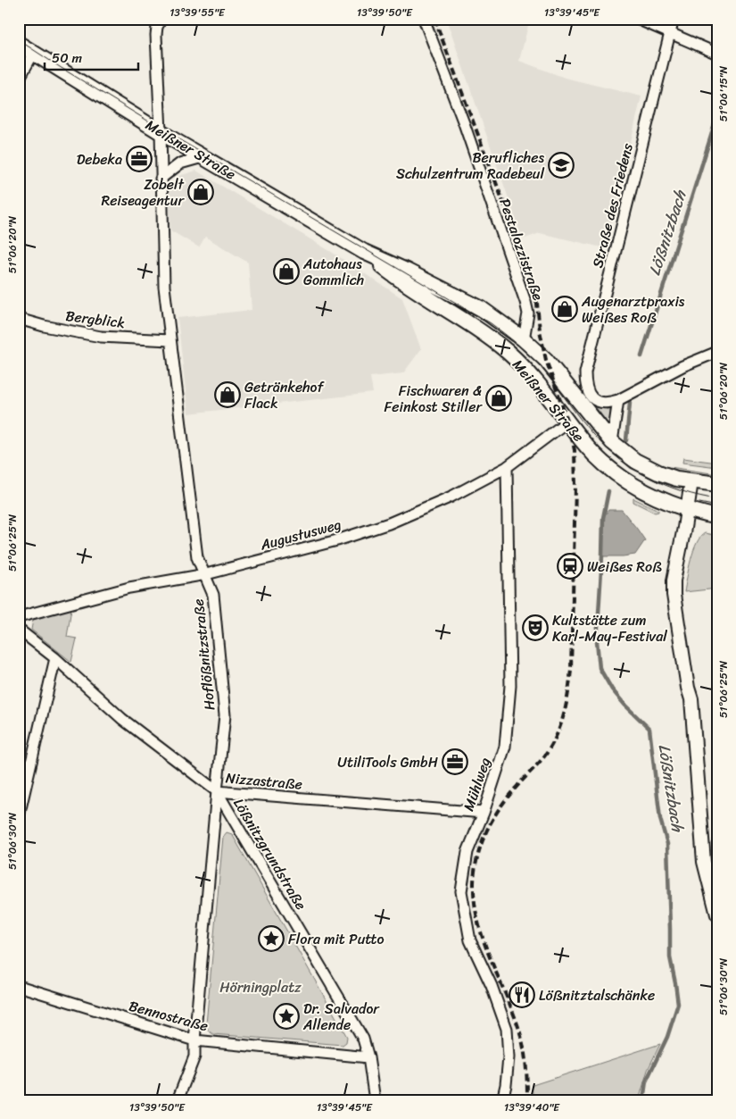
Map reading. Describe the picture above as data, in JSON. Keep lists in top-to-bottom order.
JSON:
{
  "streets": {
    "main road": ["Meißner Straße"],
    "street": [
      "Straße des Friedens",
      "Pestalozzistraße",
      "Bergblick",
      "Augustusweg",
      "Hoflößnitzstraße",
      "Nizzastraße",
      "Mühlweg",
      "Lößnitzgrundstraße",
      "Bennostraße"
    ]
  },
  "crossings": [
    ["Meißner Straße", "Pestalozzistraße"],
    ["Meißner Straße", "Augustusweg"],
    ["Meißner Straße", "Hoflößnitzstraße"],
    ["Bergblick", "Hoflößnitzstraße"],
    ["Augustusweg", "Hoflößnitzstraße"],
    ["Augustusweg", "Mühlweg"],
    ["Hoflößnitzstraße", "Nizzastraße"],
    ["Hoflößnitzstraße", "Lößnitzgrundstraße"],
    ["Hoflößnitzstraße", "Bennostraße"],
    ["Nizzastraße", "Mühlweg"],
    ["Nizzastraße", "Lößnitzgrundstraße"],
    ["Lößnitzgrundstraße", "Bennostraße"]
  ],
  "water": ["Lößnitzbach"],
  "parks": ["Hörningplatz"],
  "places": {
    "office": ["Debeka", "UtiliTools GmbH"],
    "school or university": ["Berufliches Schulzentrum Radebeul"],
    "shop": [
      "Zobelt Reiseagentur",
      "Autohaus Gommlich",
      "Augenarztpraxis Weißes Roß",
      "Getränkehof Flack",
      "Fischwaren & Feinkost Stiller"
    ],
    "station": ["Weißes Roß"],
    "theatre": ["Kultstätte zum Karl-May-Festival"],
    "place": ["Flora mit Putto", "Dr. Salvador Allende"],
    "restaurant": ["Lößnitztalschänke"]
  },
  "scale_bar": "50 m",
  "coordinates": [
    "13°39'55\"E",
    "13°39'50\"E",
    "13°39'45\"E",
    "51°06'15\"N",
    "51°06'20\"N",
    "51°06'25\"N",
    "51°06'30\"N",
    "13°39'40\"E"
  ]
}
